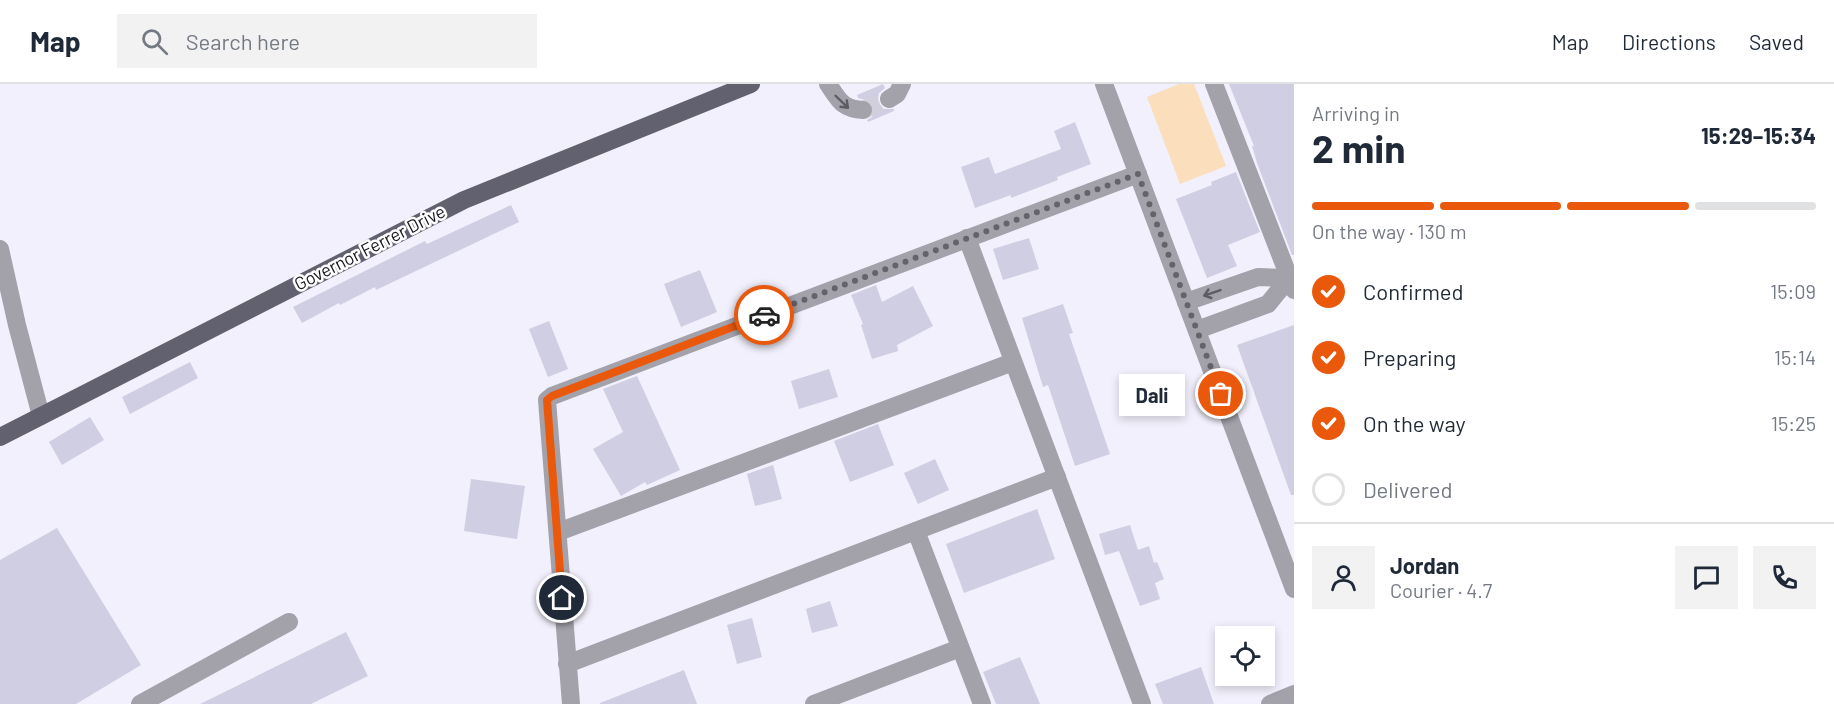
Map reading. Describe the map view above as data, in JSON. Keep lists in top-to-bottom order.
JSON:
{
  "streets": {
    "main road": ["Governor Ferrer Drive"]
  },
  "places": ["Dali"],
  "page": {
    "header": "Map",
    "search": "Search here",
    "nav": ["Map", "Directions", "Saved"],
    "heading": ["2 min", "Arriving in", "15:29–15:34"],
    "panel": ["Jordan", "Courier · 4.7"],
    "bar": "On the way · 130 m",
    "list": [
      ["Confirmed", "15:09"],
      ["Preparing", "15:14"],
      ["On the way", "15:25"],
      "Delivered"
    ],
    "bubble": "Dali"
  }
}
